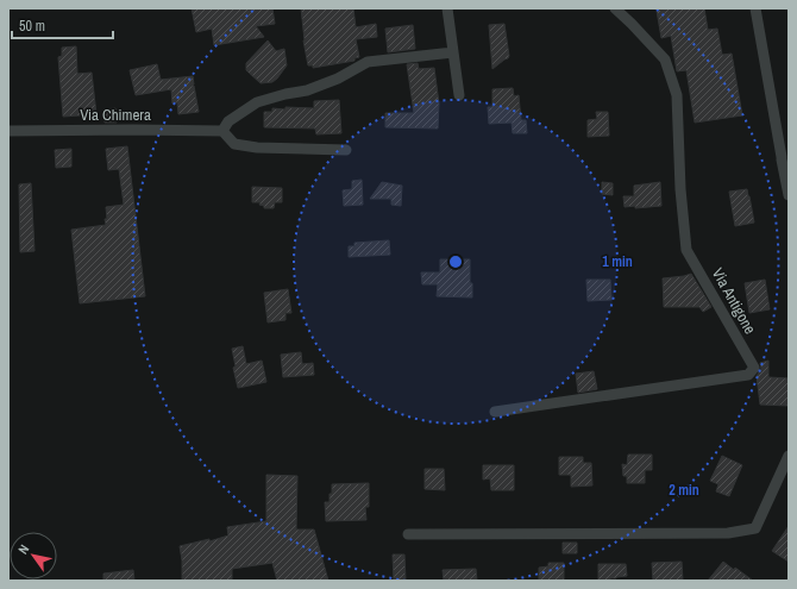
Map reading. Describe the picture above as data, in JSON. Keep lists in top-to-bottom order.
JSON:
{
  "streets": {
    "street": ["Via Chimera", "Via Antigone"]
  },
  "scale_bar": "50 m",
  "north": "top left",
  "rings": ["1 min", "2 min"]
}
